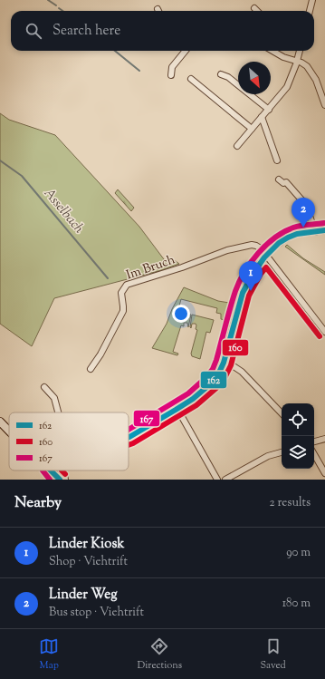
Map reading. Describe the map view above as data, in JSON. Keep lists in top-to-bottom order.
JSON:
{
  "streets": {
    "street": ["Im Bruch"]
  },
  "water": ["Asselbach"],
  "lines": ["transit line 167", "transit line 162", "transit line 160"],
  "legend": ["162", "160", "167"],
  "north": "bottom right",
  "page": {
    "search": "Search here",
    "pins": ["2", "1"],
    "heading": ["Nearby", "2 results"],
    "list": [
      {
        "mark": "1",
        "name": "Linder Kiosk",
        "note": "Shop · Viehtrift",
        "value": "90 m"
      },
      {
        "mark": "2",
        "name": "Linder Weg",
        "note": "Bus stop · Viehtrift",
        "value": "180 m"
      }
    ],
    "nav": ["Map", "Directions", "Saved"]
  }
}
